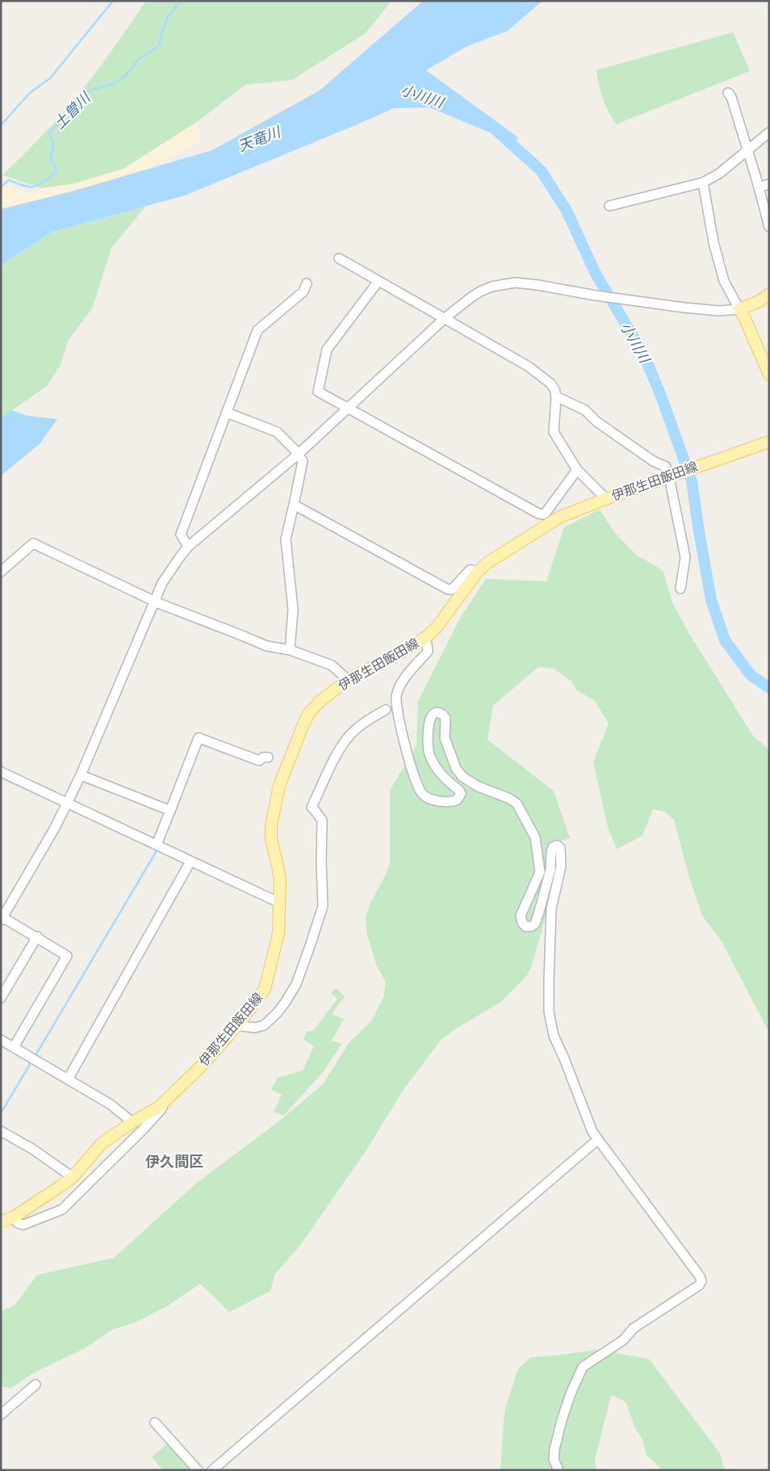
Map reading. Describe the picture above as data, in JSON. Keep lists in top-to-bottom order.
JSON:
{
  "streets": {
    "main road": ["伊那生田飯田線"]
  },
  "districts": ["伊久間区"],
  "water": ["小川川", "土曽川", "天竜川"]
}
